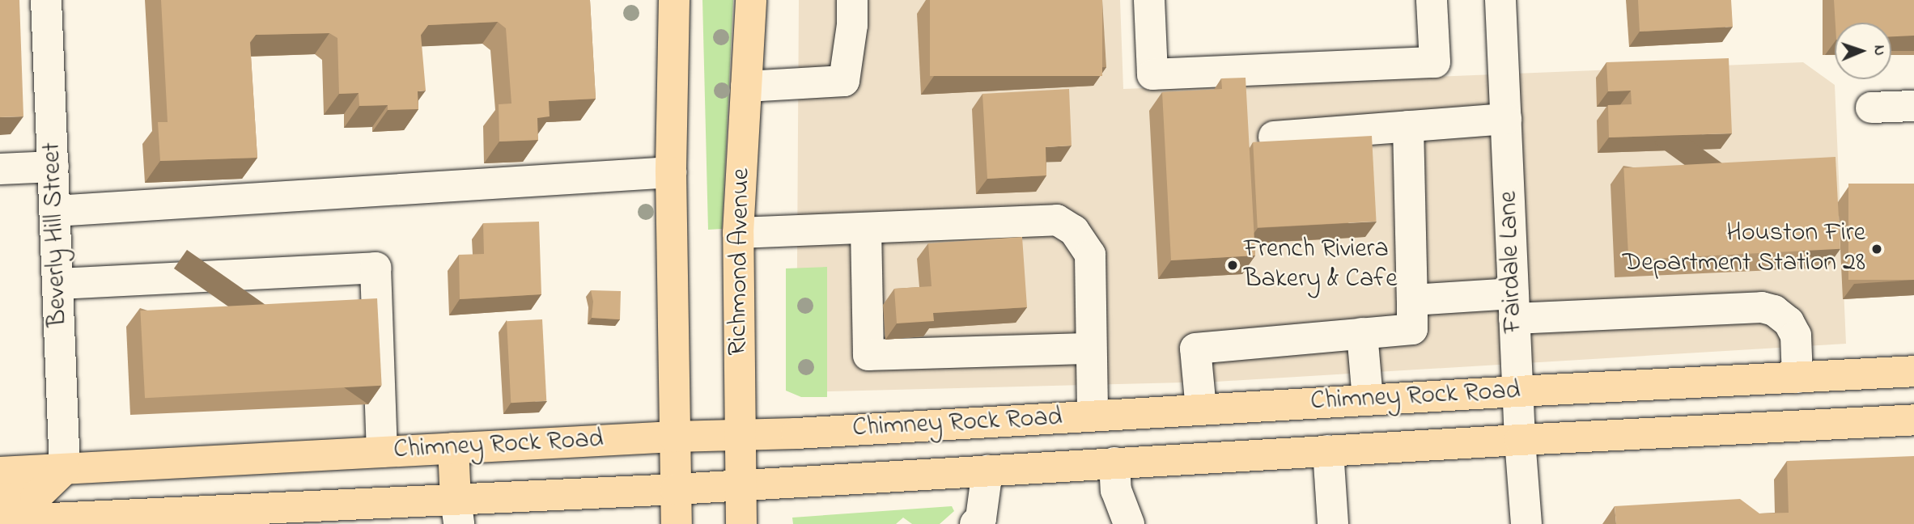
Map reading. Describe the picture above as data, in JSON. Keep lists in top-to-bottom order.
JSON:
{
  "streets": {
    "main road": ["Richmond Avenue", "Chimney Rock Road"],
    "street": ["Beverly Hill Street", "Fairdale Lane"]
  },
  "crossings": [
    ["Beverly Hill Street", "Chimney Rock Road"],
    ["Richmond Avenue", "Chimney Rock Road"],
    ["Fairdale Lane", "Chimney Rock Road"]
  ],
  "places": ["Houston Fire Department Station 28", "French Riviera Bakery & Cafe"],
  "north": "right"
}
